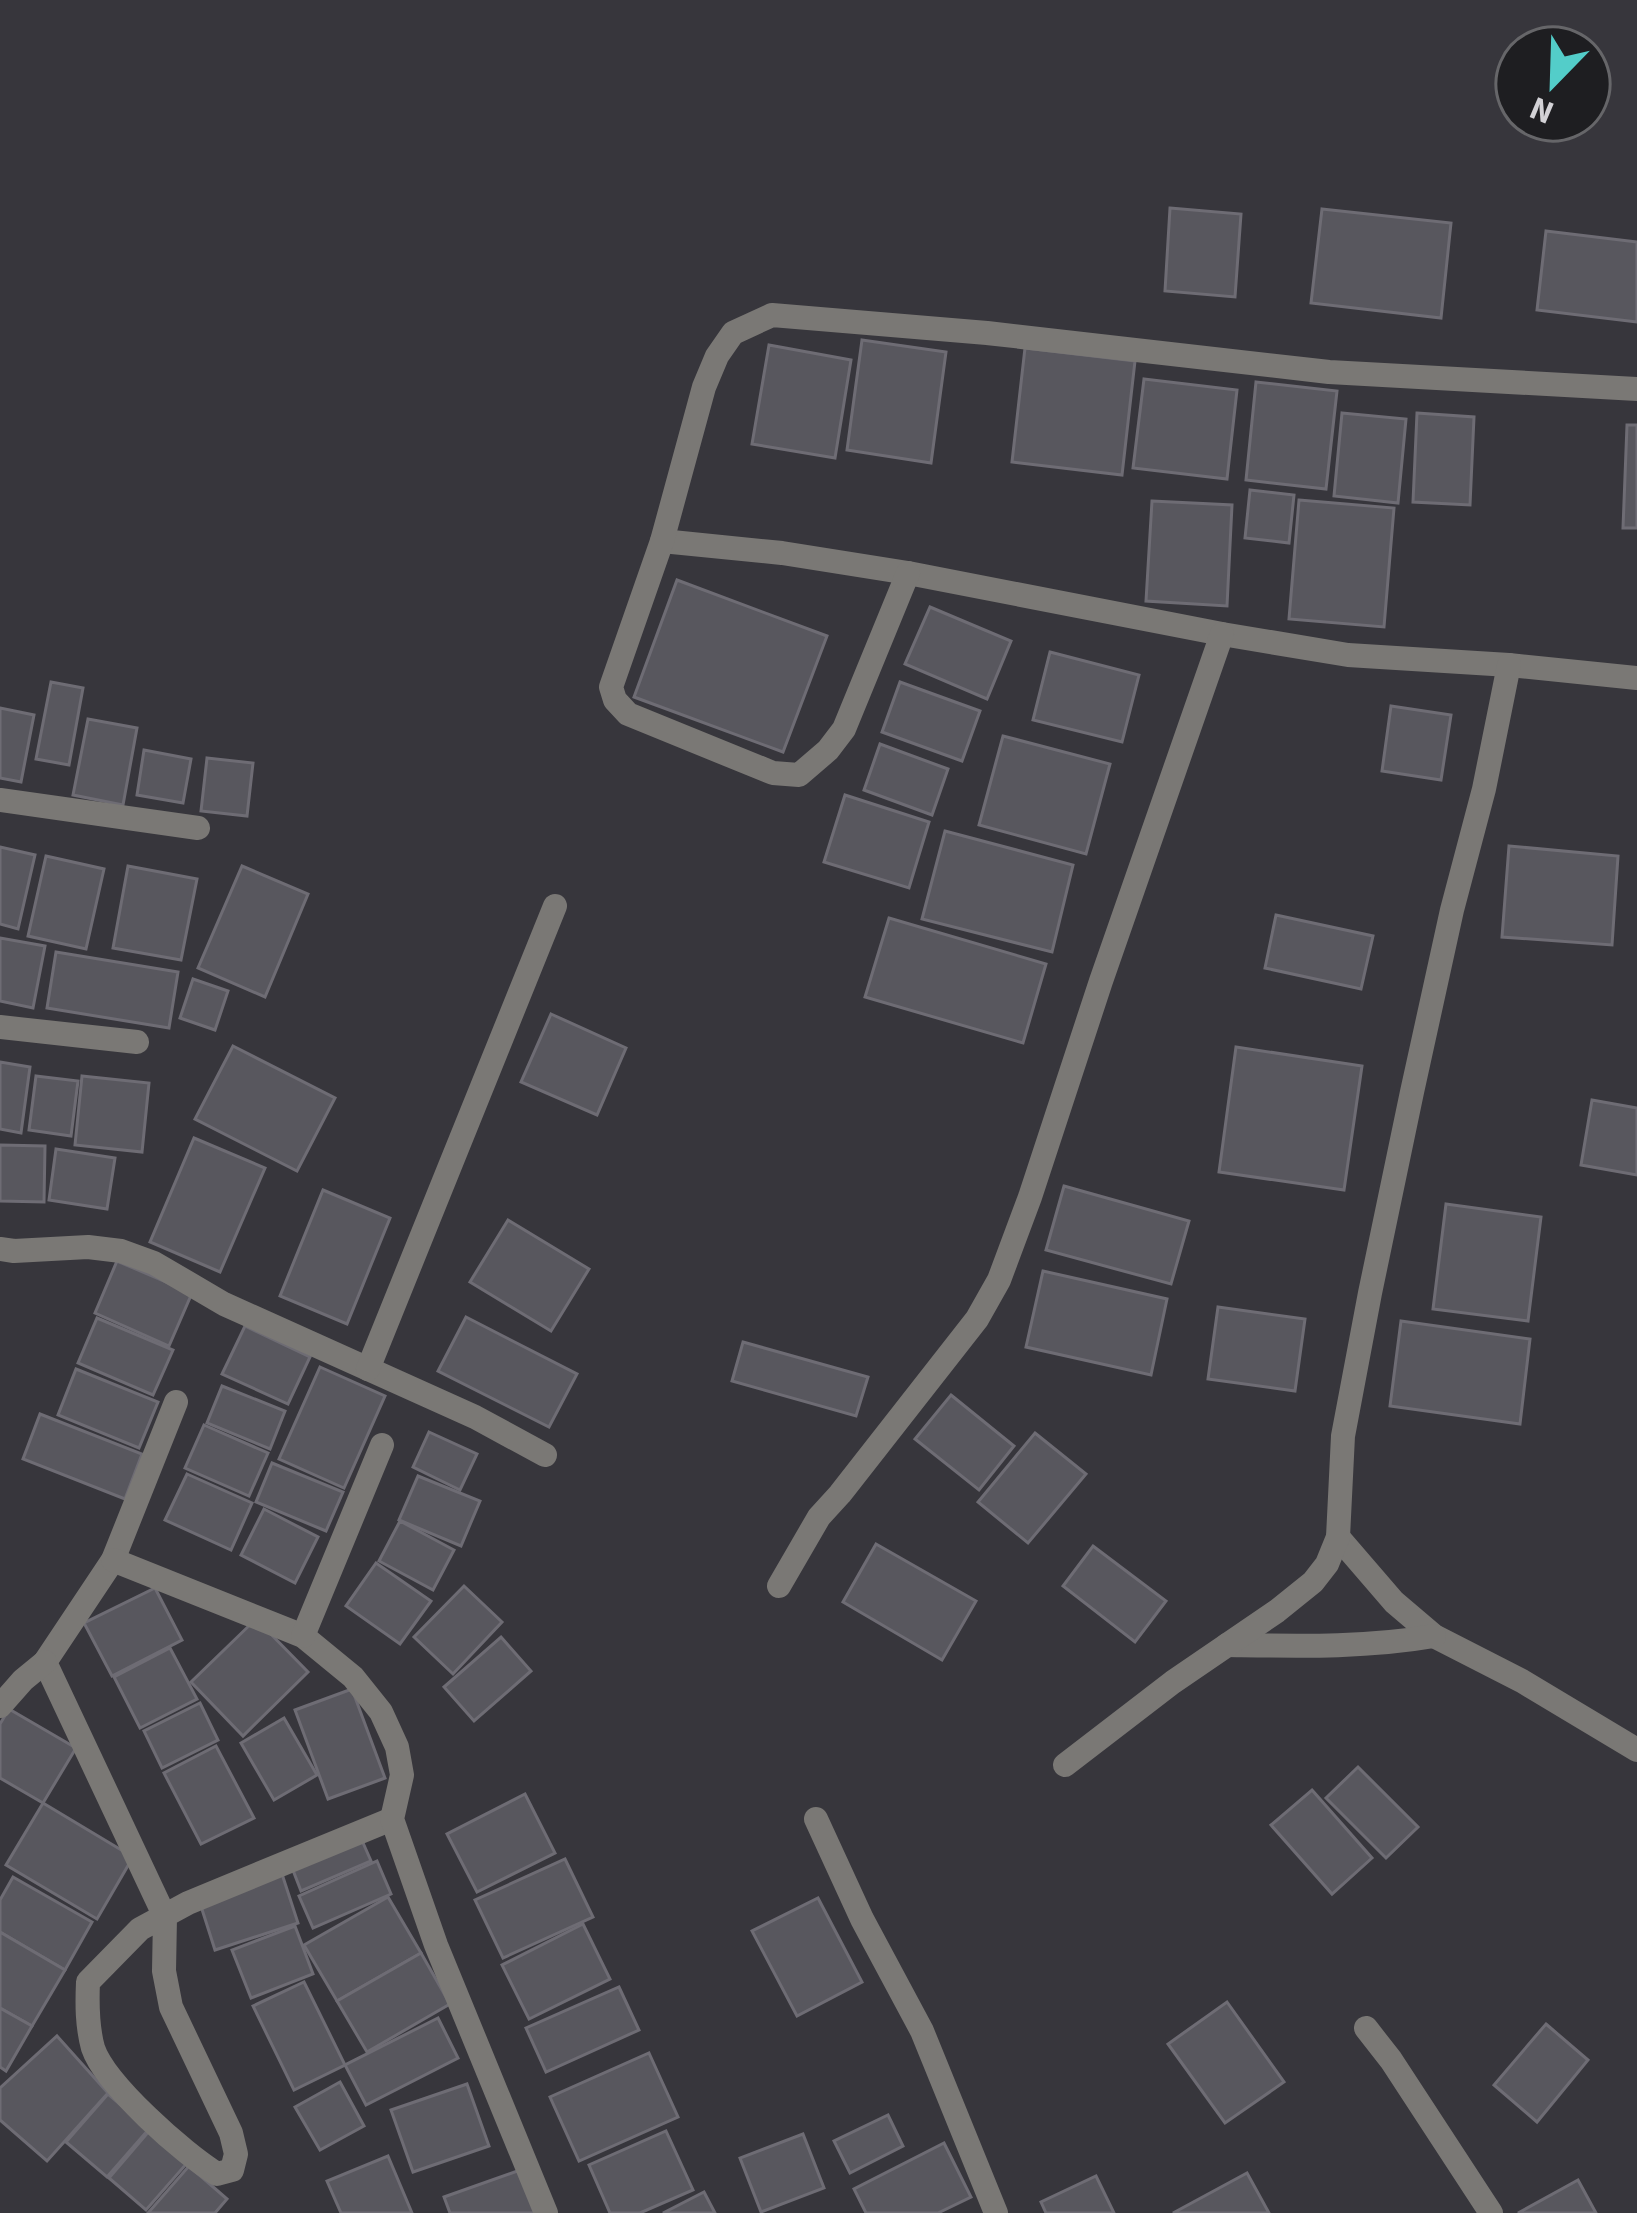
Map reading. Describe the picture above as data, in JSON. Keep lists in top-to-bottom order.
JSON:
{
  "north": "bottom left"
}
